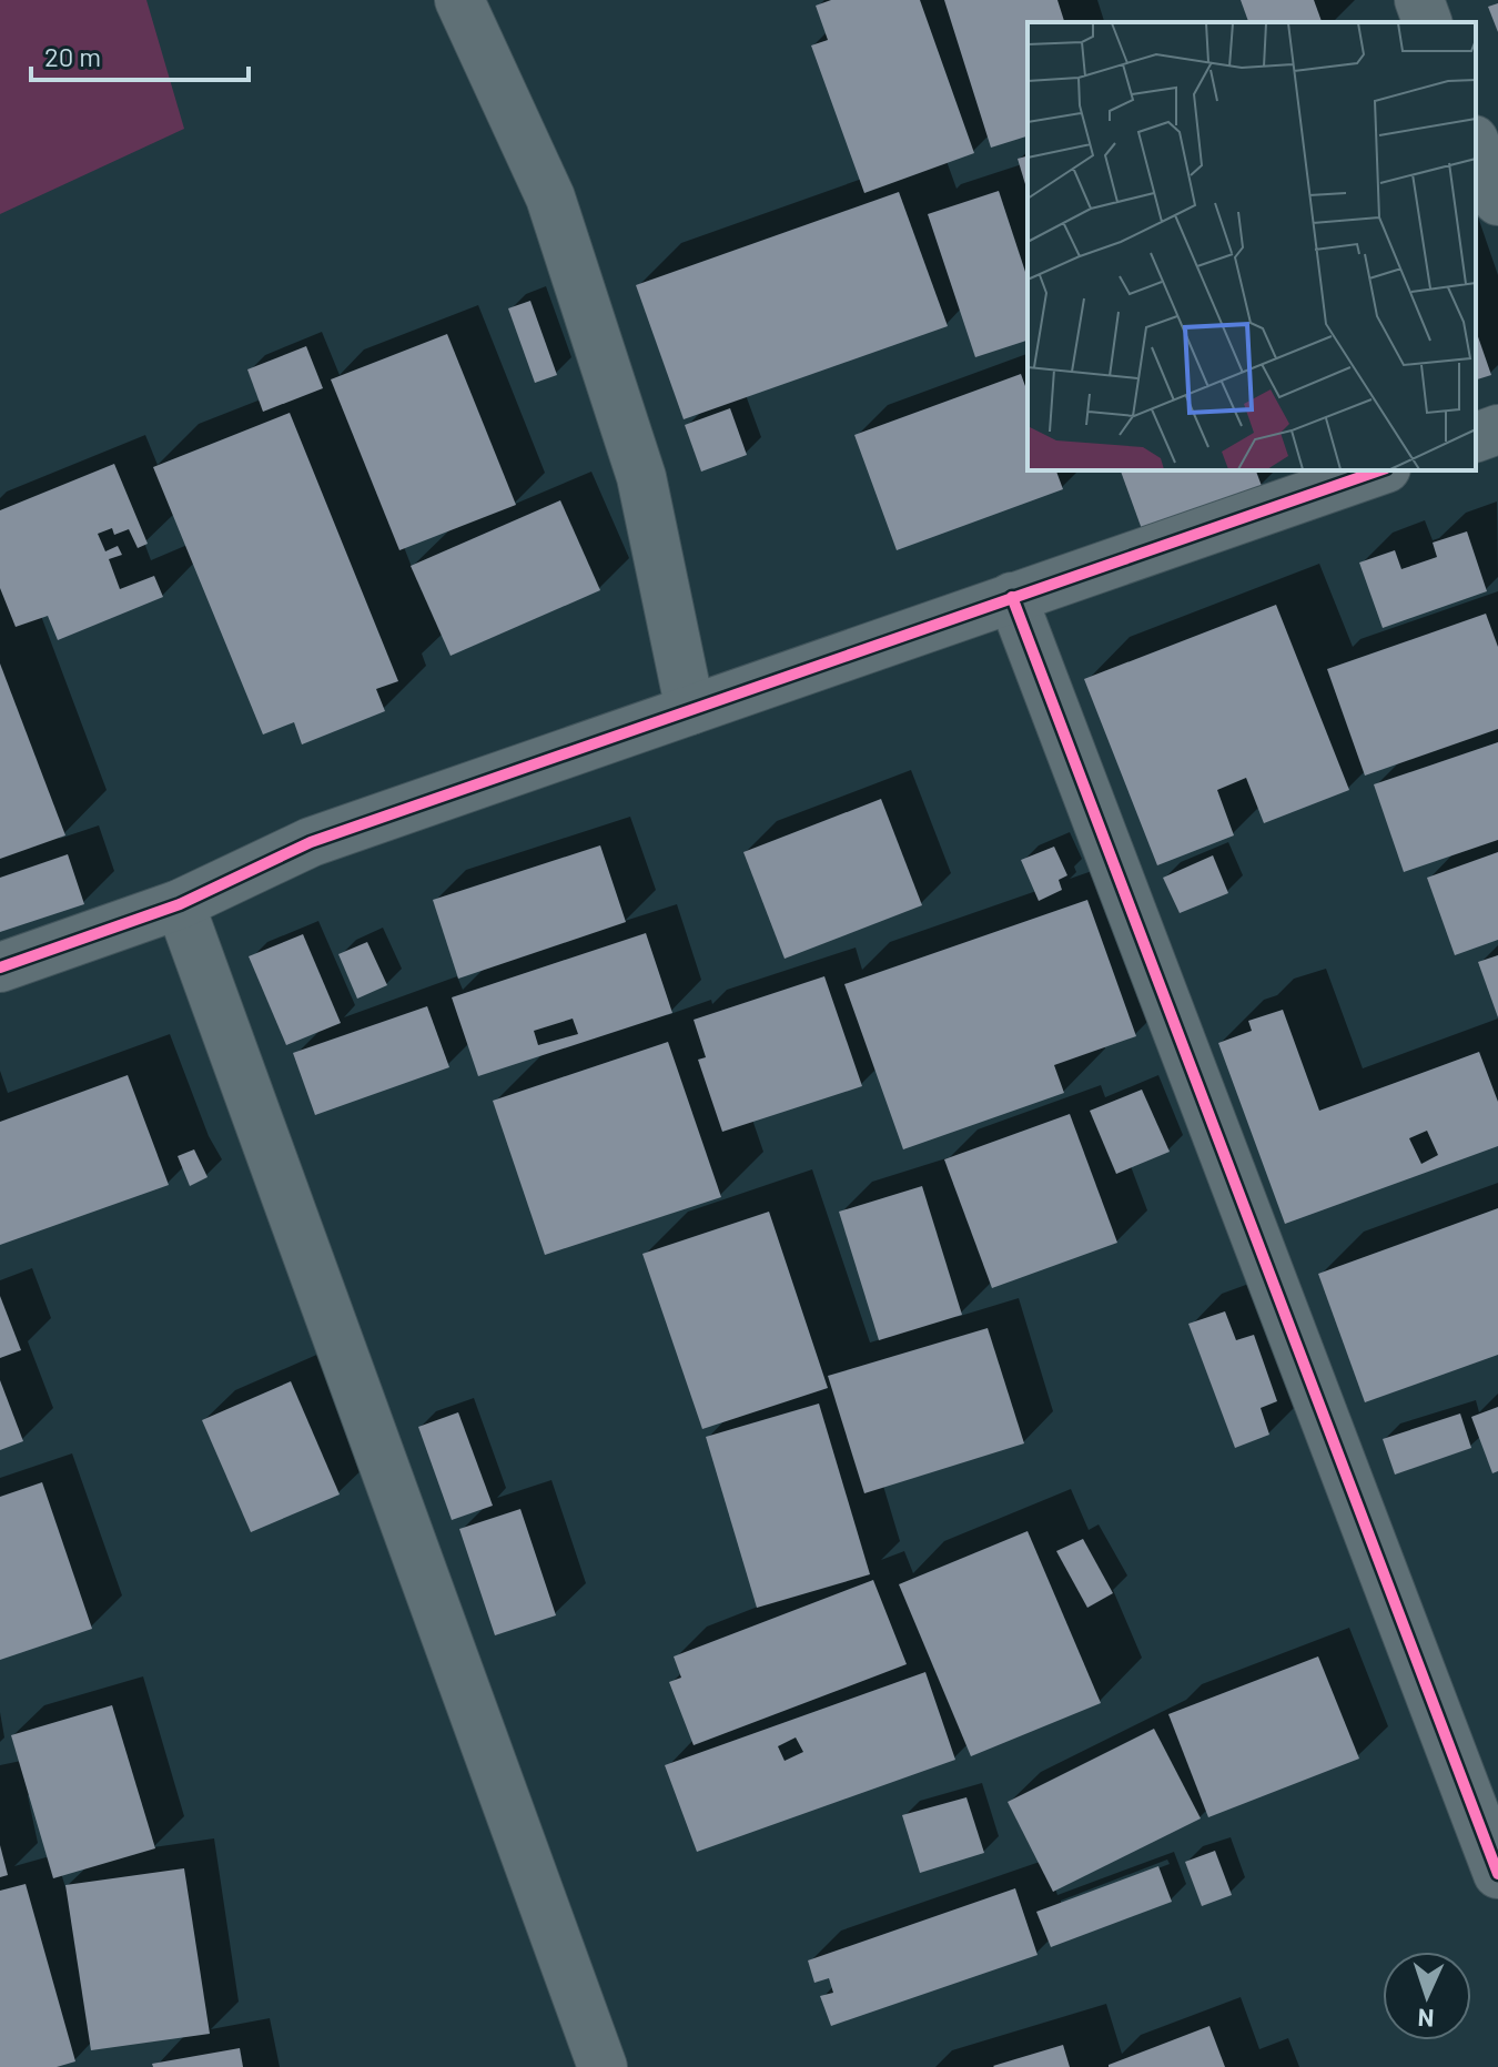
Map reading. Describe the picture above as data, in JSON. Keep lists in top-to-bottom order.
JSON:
{
  "scale_bar": "20 m",
  "north": "bottom"
}
